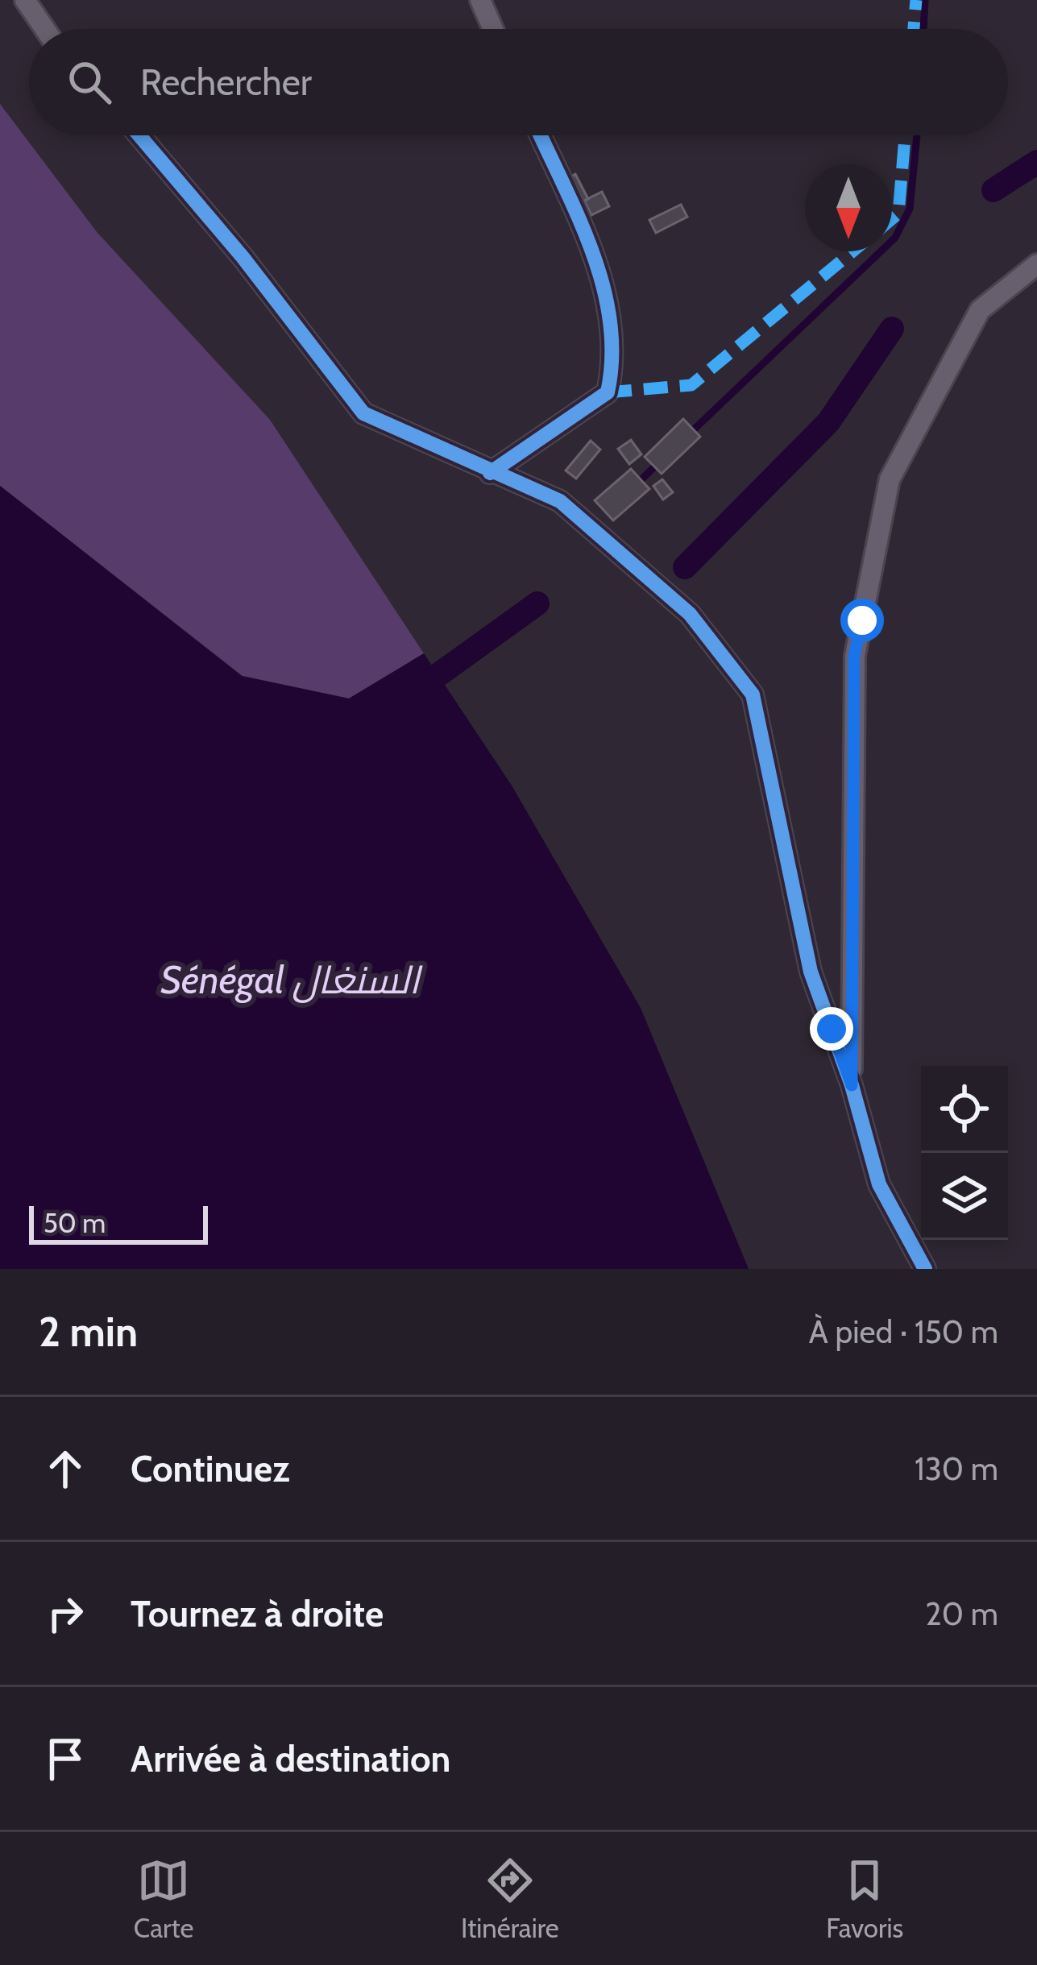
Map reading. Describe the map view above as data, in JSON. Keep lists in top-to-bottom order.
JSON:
{
  "water": ["Sénégal السنغال"],
  "scale_bar": "50 m",
  "north": "bottom",
  "page": {
    "search": "Rechercher",
    "scale": "50 m",
    "heading": ["2 min", "À pied · 150 m"],
    "list": [
      ["Continuez", "130 m"],
      ["Tournez à droite", "20 m"],
      "Arrivée à destination"
    ],
    "nav": ["Carte", "Itinéraire", "Favoris"]
  }
}
